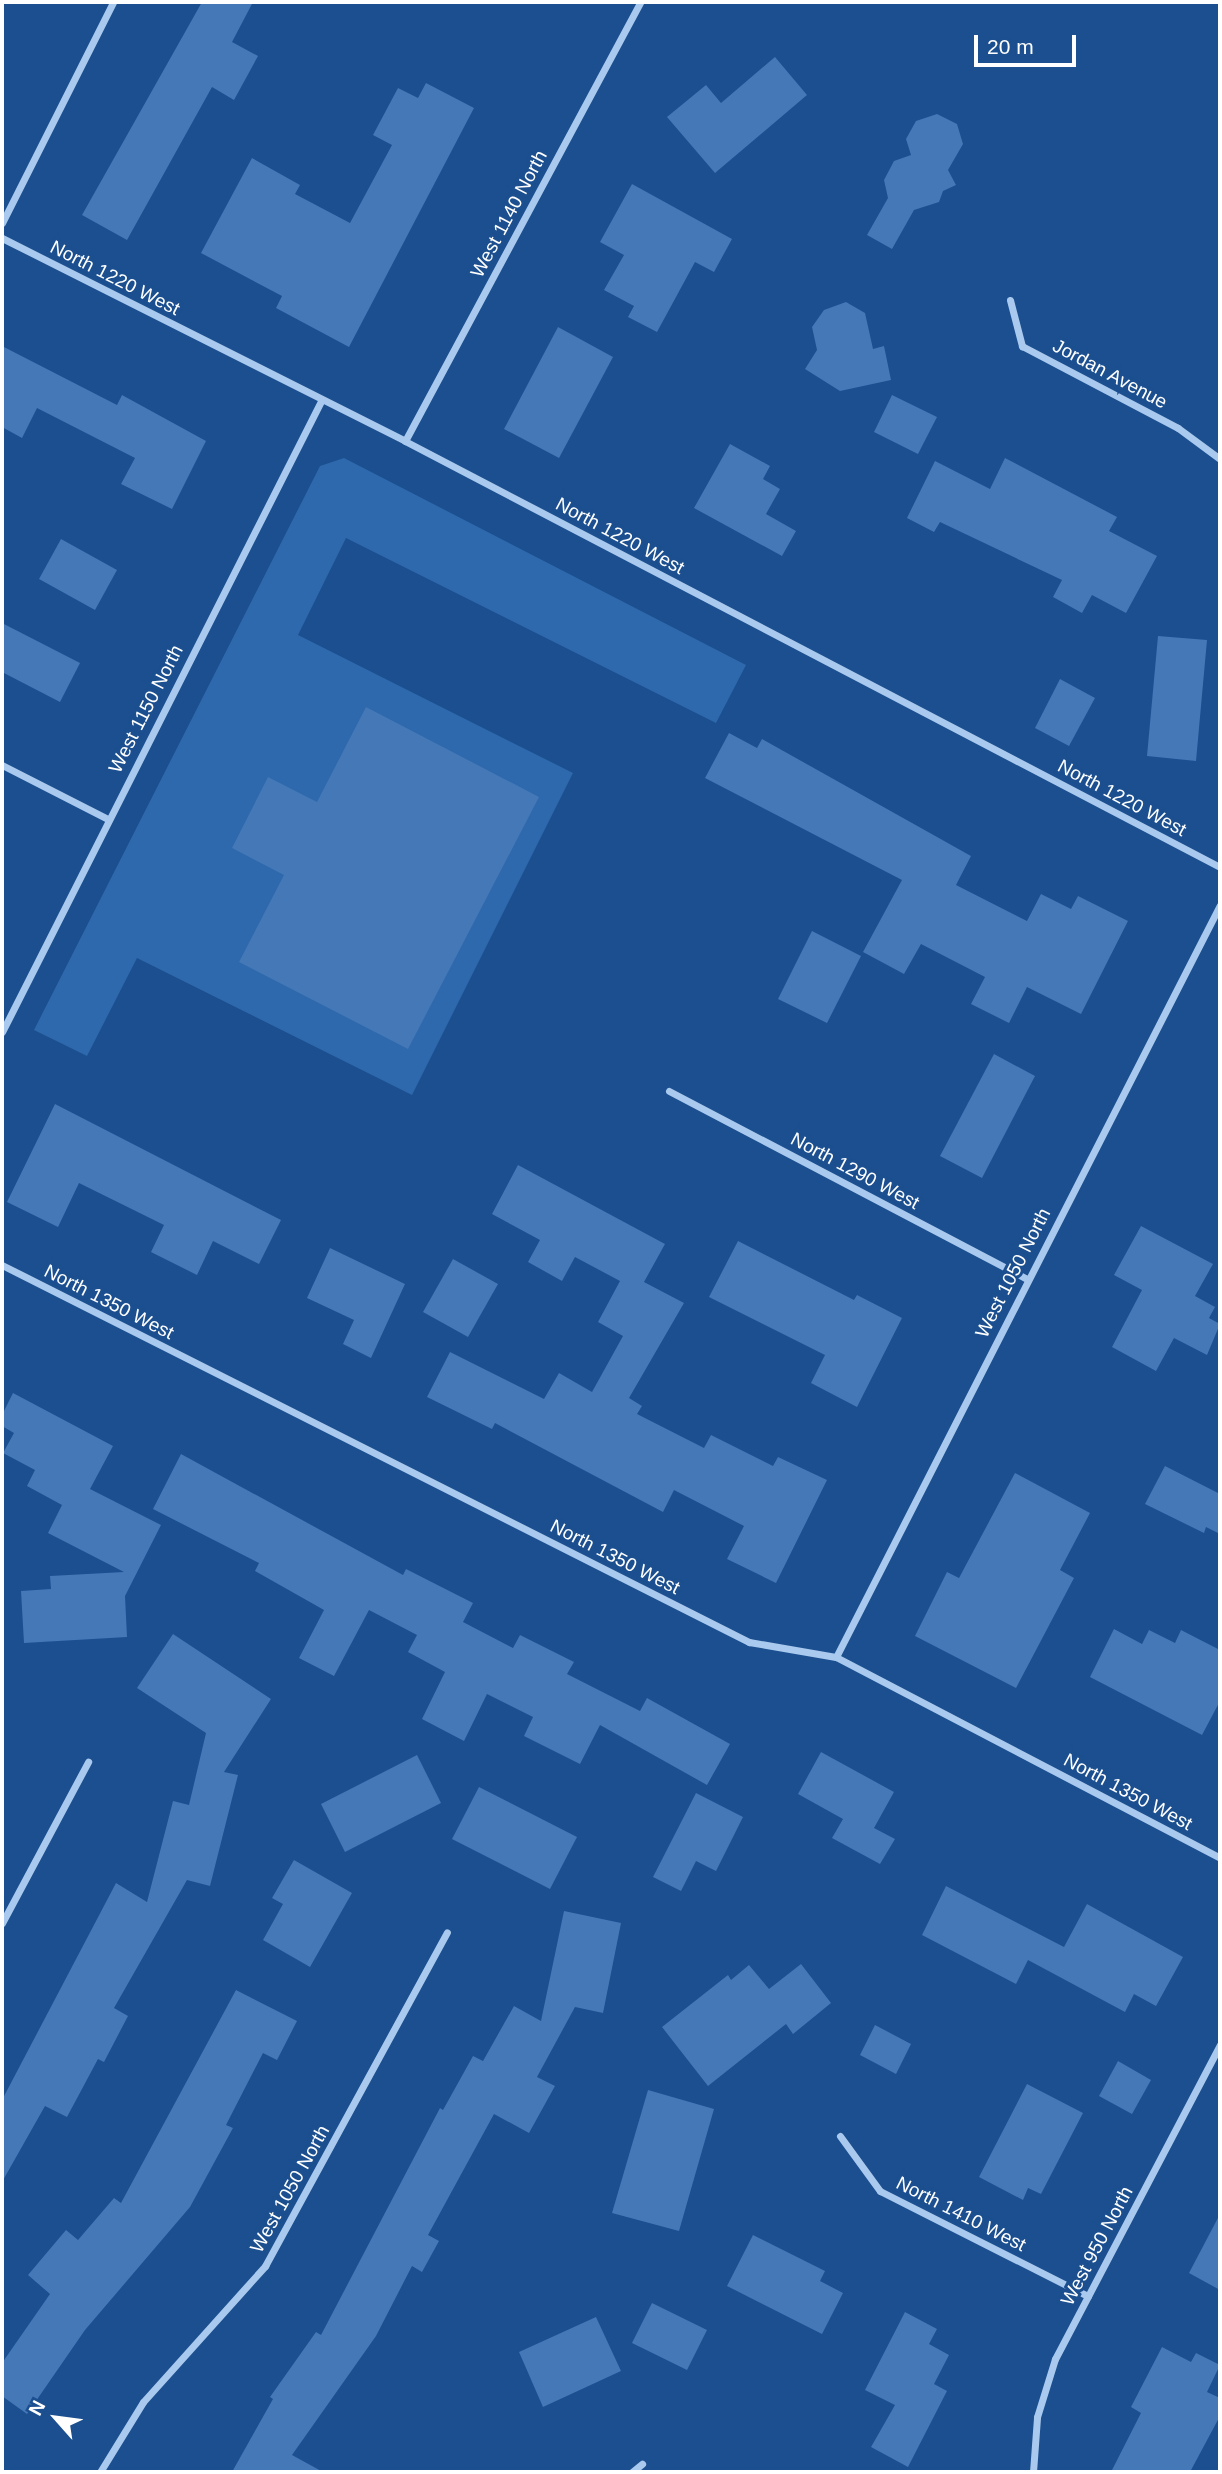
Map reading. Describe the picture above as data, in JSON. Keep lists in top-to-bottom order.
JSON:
{
  "streets": {
    "street": [
      "West 1140 North",
      "North 1220 West",
      "Jordan Avenue",
      "West 1150 North",
      "North 1290 West",
      "West 1050 North",
      "North 1350 West",
      "North 1410 West",
      "West 950 North"
    ]
  },
  "crossings": [
    ["West 1140 North", "North 1220 West"],
    ["North 1220 West", "West 1150 North"],
    ["North 1290 West", "West 1050 North"],
    ["West 1050 North", "North 1350 West"],
    ["North 1410 West", "West 950 North"]
  ],
  "scale_bar": "20 m",
  "north": "top left"
}
